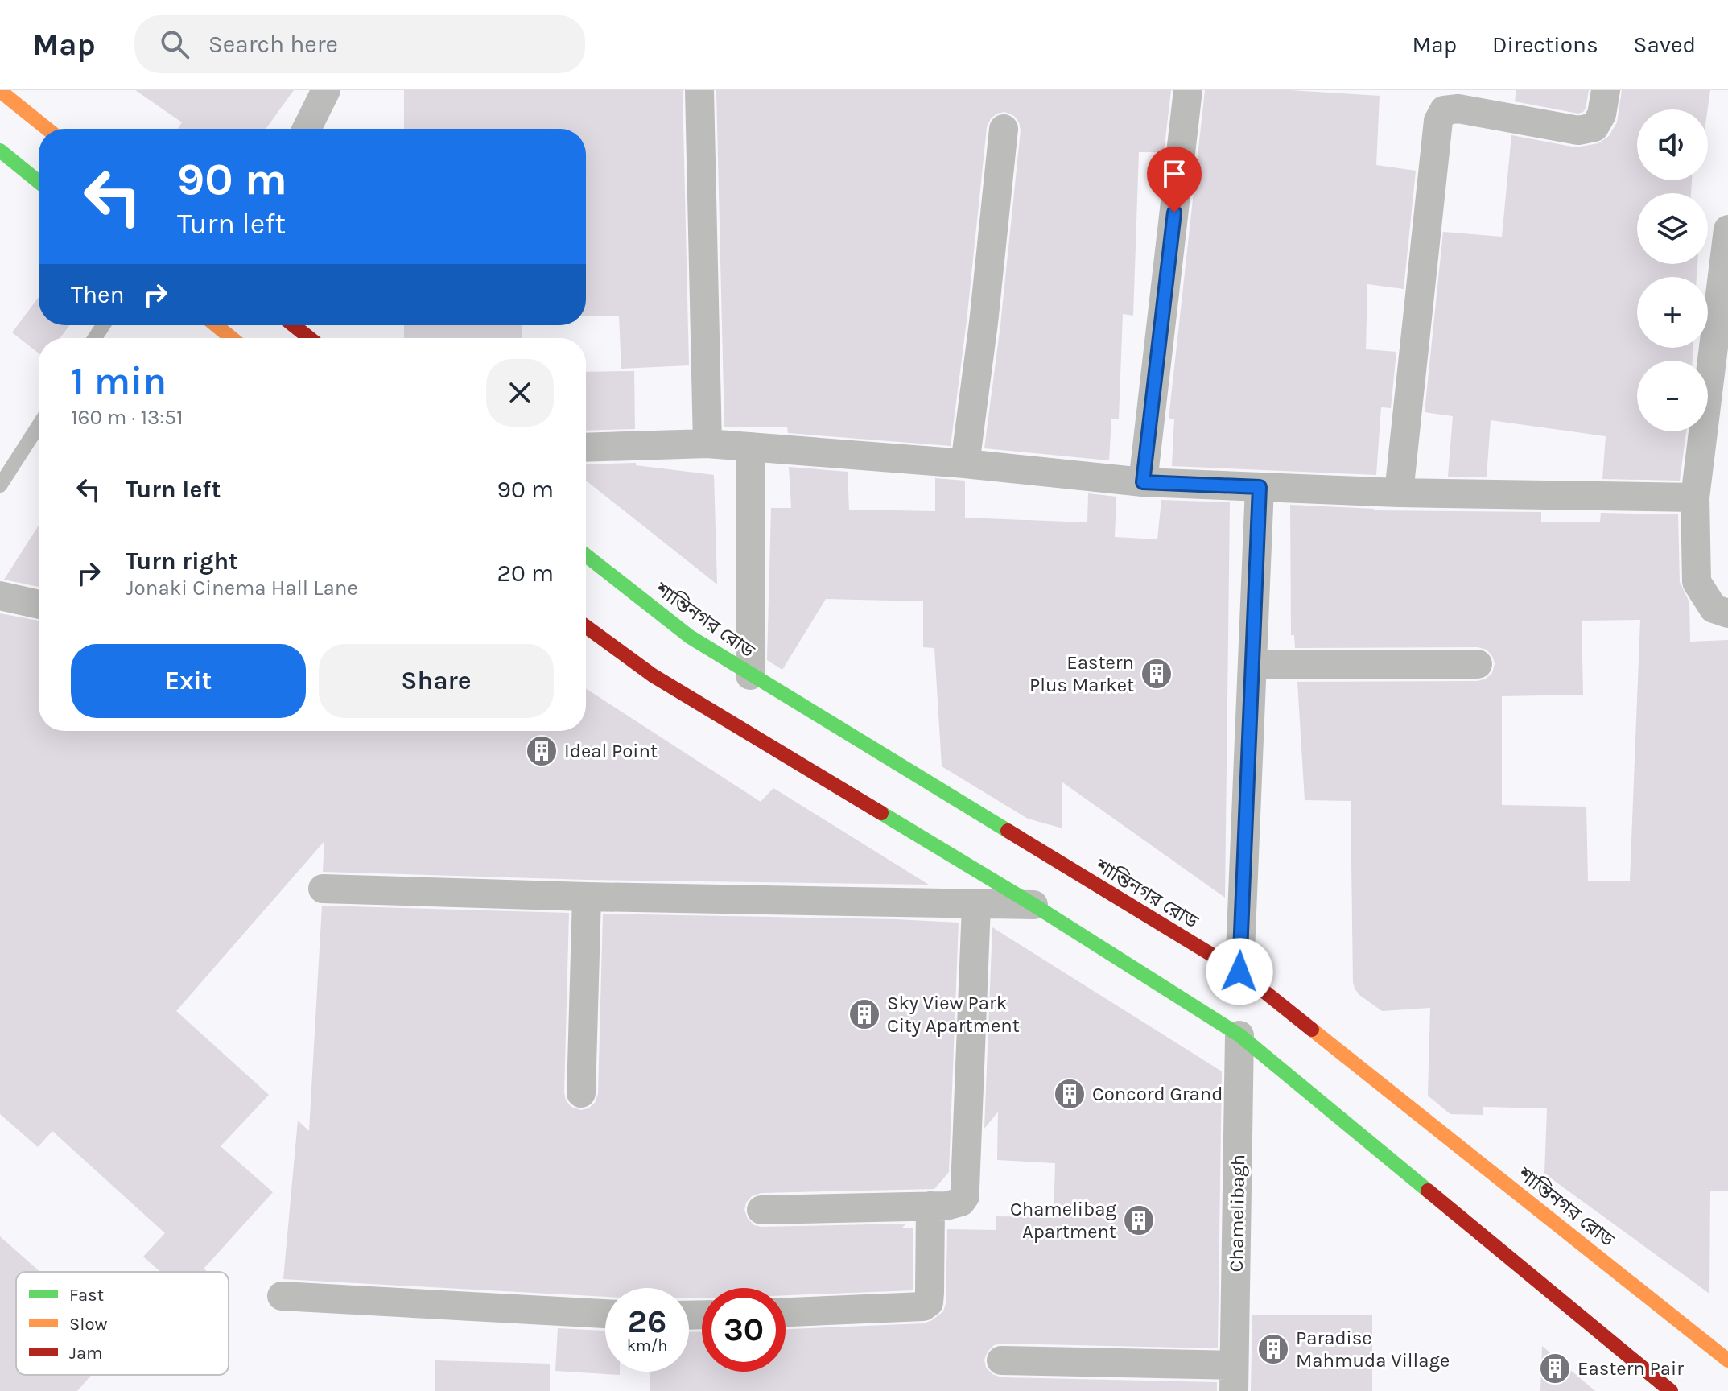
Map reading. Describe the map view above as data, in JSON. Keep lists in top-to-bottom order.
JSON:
{
  "streets": {
    "main road": ["শান্তিনগর রোড"],
    "street": ["Chamelibagh"]
  },
  "places": {
    "building": [
      "Eastern Plus Market",
      "Ideal Point",
      "Sky View Park City Apartment",
      "Concord Grand",
      "Chamelibag Apartment",
      "Paradise Mahmuda Village",
      "Eastern Pair"
    ]
  },
  "legend": ["Fast", "Slow", "Jam"],
  "page": {
    "header": "Map",
    "search": "Search here",
    "nav": ["Map", "Directions", "Saved"],
    "map_buttons": ["+", "−"],
    "turn": ["90 m", "Turn left"],
    "then": "Then",
    "heading": ["1 min", "160 m · 13:51"],
    "list": [
      {
        "name": "Turn left",
        "value": "90 m"
      },
      {
        "name": "Turn right",
        "note": "Jonaki Cinema Hall Lane",
        "value": "20 m"
      }
    ],
    "buttons": ["Exit", "Share"],
    "speed": "26 km/h",
    "limit": "30"
  }
}
